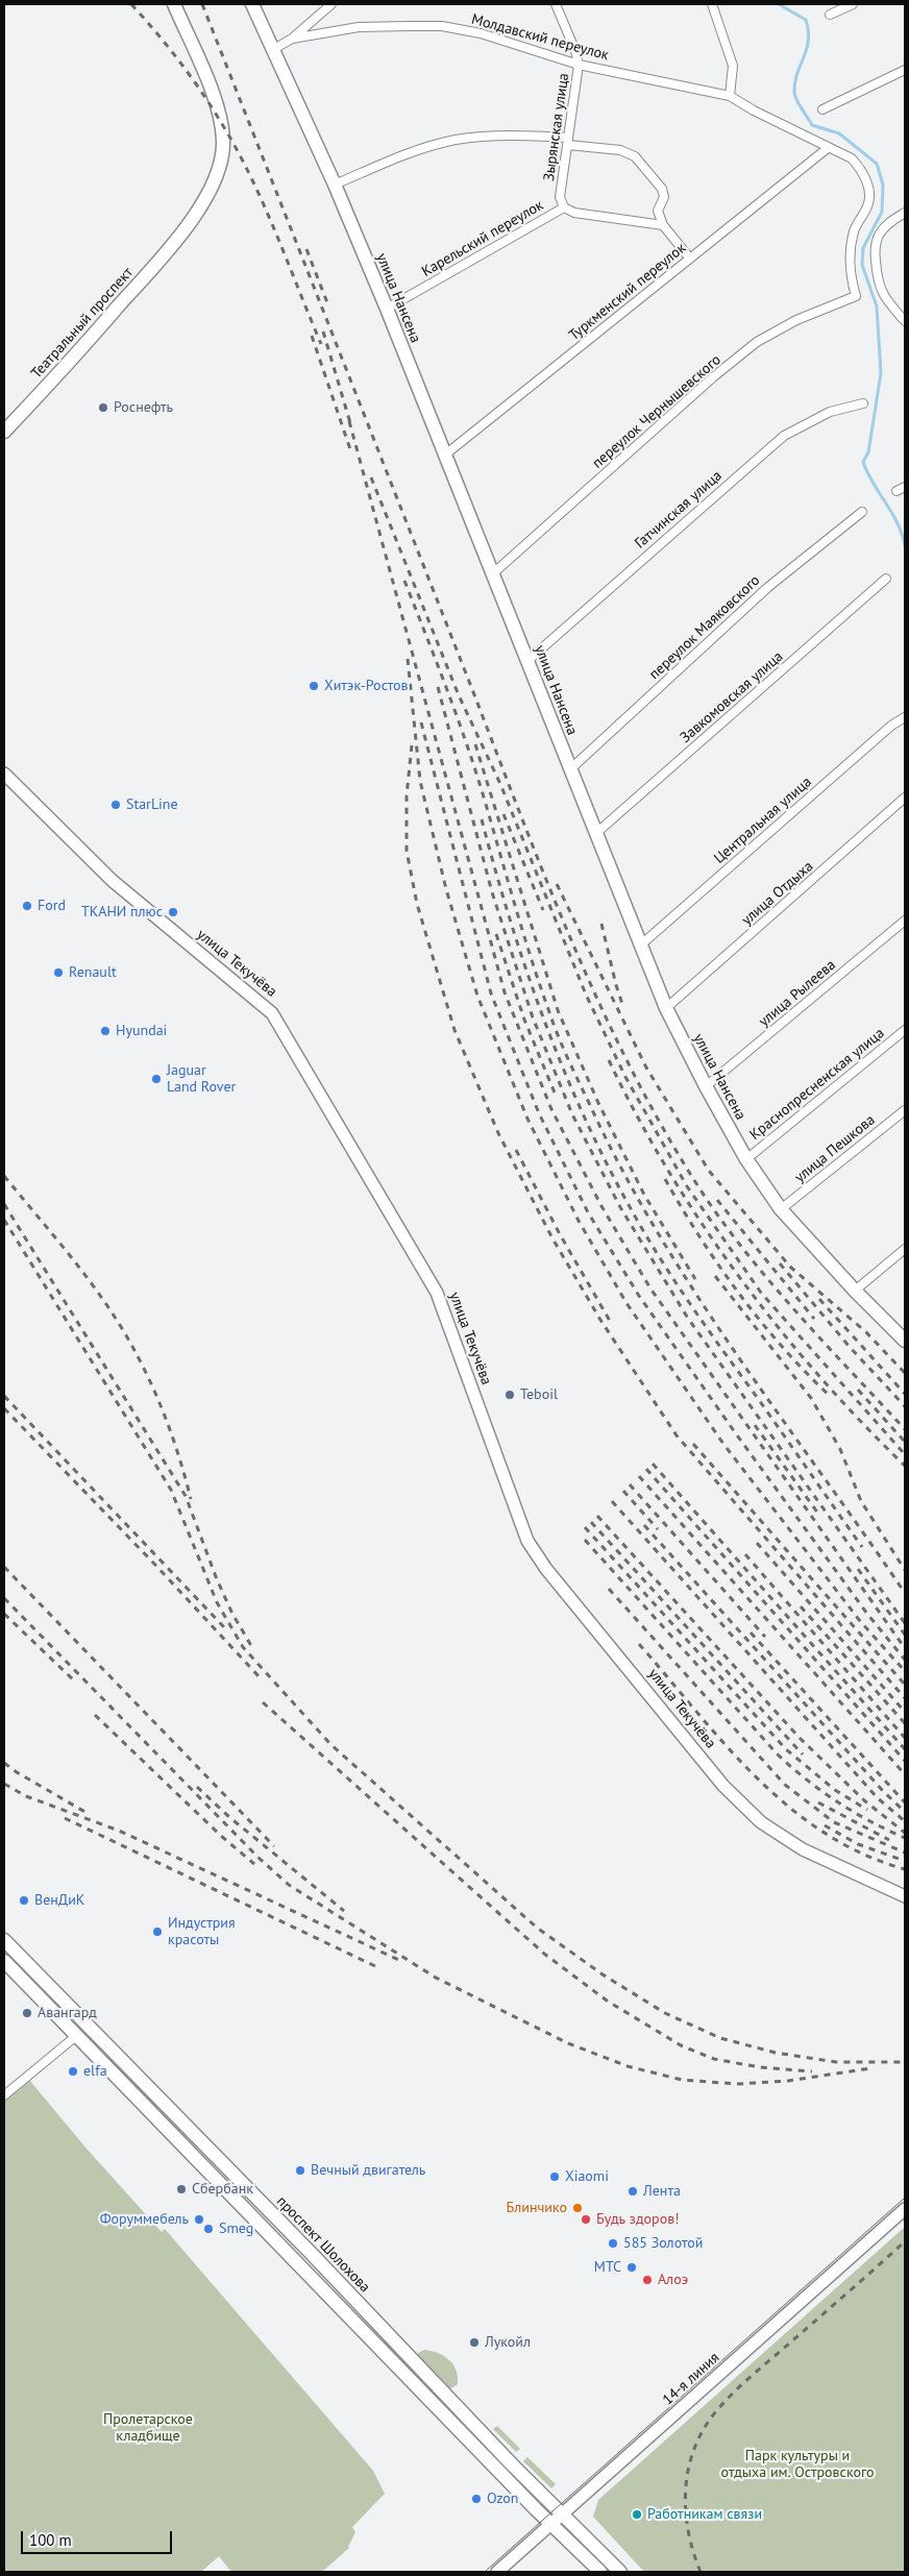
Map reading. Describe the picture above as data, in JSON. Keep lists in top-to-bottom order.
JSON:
{
  "streets": {
    "main road": [
      "улица Нансена",
      "Театральный проспект",
      "улица Текучёва",
      "проспект Шолохова",
      "14-я линия"
    ],
    "street": [
      "Молдавский переулок",
      "Зырянская улица",
      "Карельский переулок",
      "Туркменский переулок",
      "переулок Чернышевского",
      "Гатчинская улица",
      "переулок Маяковского",
      "Завкомовская улица",
      "Центральная улица",
      "улица Отдыха",
      "улица Рылеева",
      "Краснопресненская улица",
      "улица Пешкова"
    ]
  },
  "crossings": [
    ["Молдавский переулок", "Зырянская улица"],
    ["Молдавский переулок", "Туркменский переулок"],
    ["Молдавский переулок", "переулок Чернышевского"],
    ["Зырянская улица", "Карельский переулок"],
    ["Карельский переулок", "улица Нансена"],
    ["Туркменский переулок", "улица Нансена"],
    ["улица Нансена", "переулок Чернышевского"],
    ["улица Нансена", "Гатчинская улица"],
    ["улица Нансена", "переулок Маяковского"],
    ["улица Нансена", "Завкомовская улица"],
    ["улица Нансена", "Центральная улица"],
    ["улица Нансена", "улица Отдыха"],
    ["улица Нансена", "улица Рылеева"],
    ["улица Нансена", "Краснопресненская улица"],
    ["улица Нансена", "улица Пешкова"],
    ["проспект Шолохова", "14-я линия"]
  ],
  "parks": ["Пролетарское кладбище", "Парк культуры и отдыха им. Островского"],
  "places": [
    "Роснефть",
    "Хитэк-Ростов",
    "StarLine",
    "Ford",
    "ТКАНИ плюс",
    "Renault",
    "Hyundai",
    "Jaguar Land Rover",
    "Teboil",
    "ВенДиК",
    "Индустрия красоты",
    "Авангард",
    "elfa",
    "Вечный двигатель",
    "Xiaomi",
    "Сбербанк",
    "Лента",
    "Блинчико",
    "Форуммебель",
    "Будь здоров!",
    "Smeg",
    "585 Золотой",
    "МТС",
    "Алоэ",
    "Лукойл",
    "Ozon",
    "Работникам связи"
  ],
  "scale_bar": "100 m"
}
